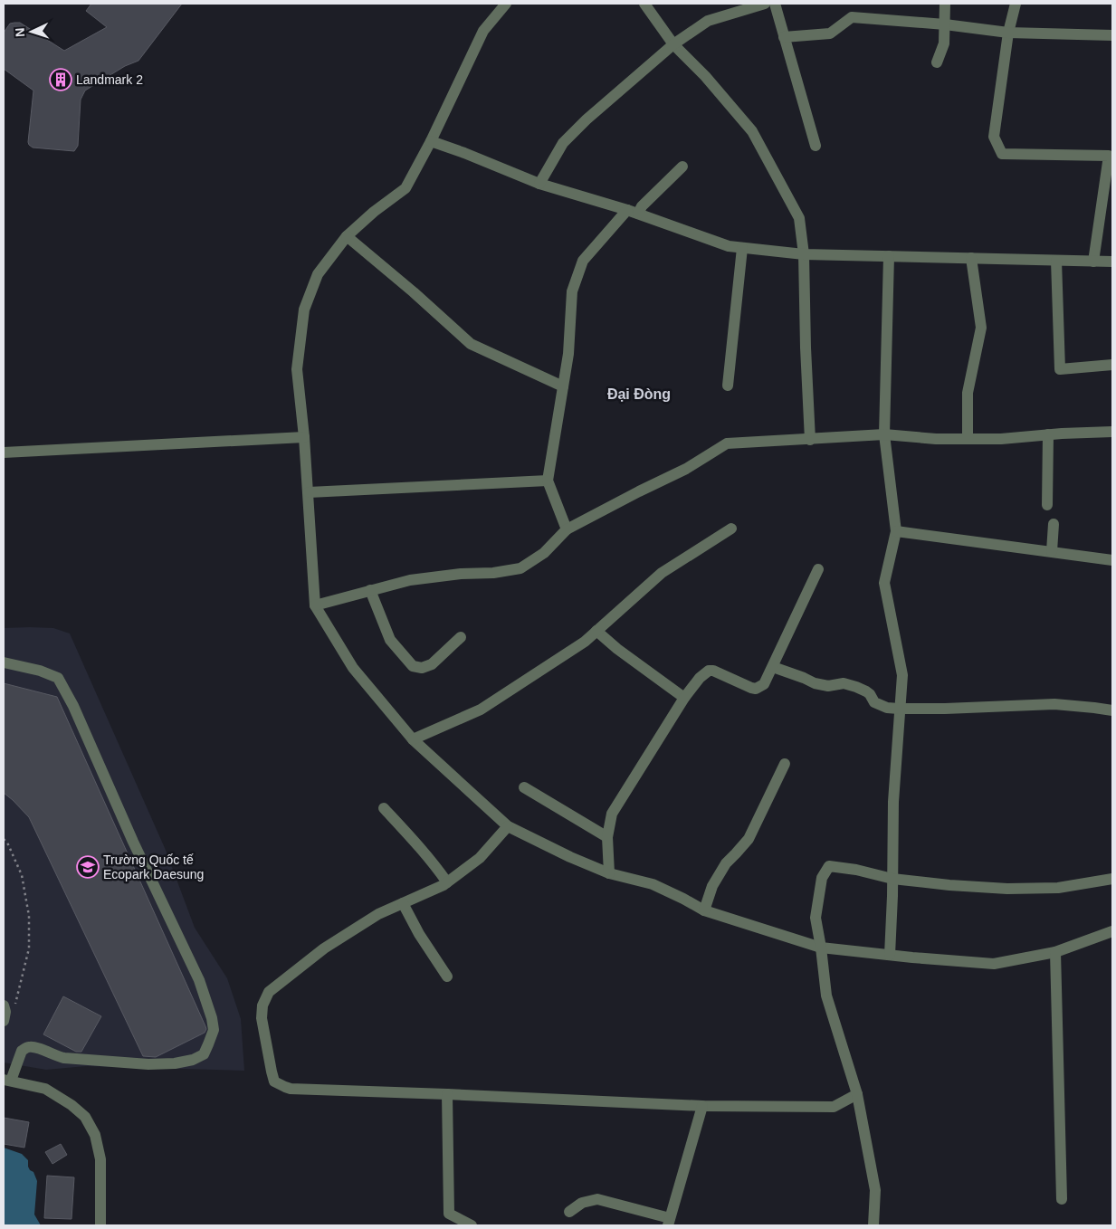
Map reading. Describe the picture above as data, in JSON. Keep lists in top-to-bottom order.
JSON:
{
  "districts": ["Đại Đòng"],
  "places": {
    "building": ["Landmark 2"],
    "school or university": ["Trường Quốc tế Ecopark Daesung"]
  },
  "north": "left"
}
